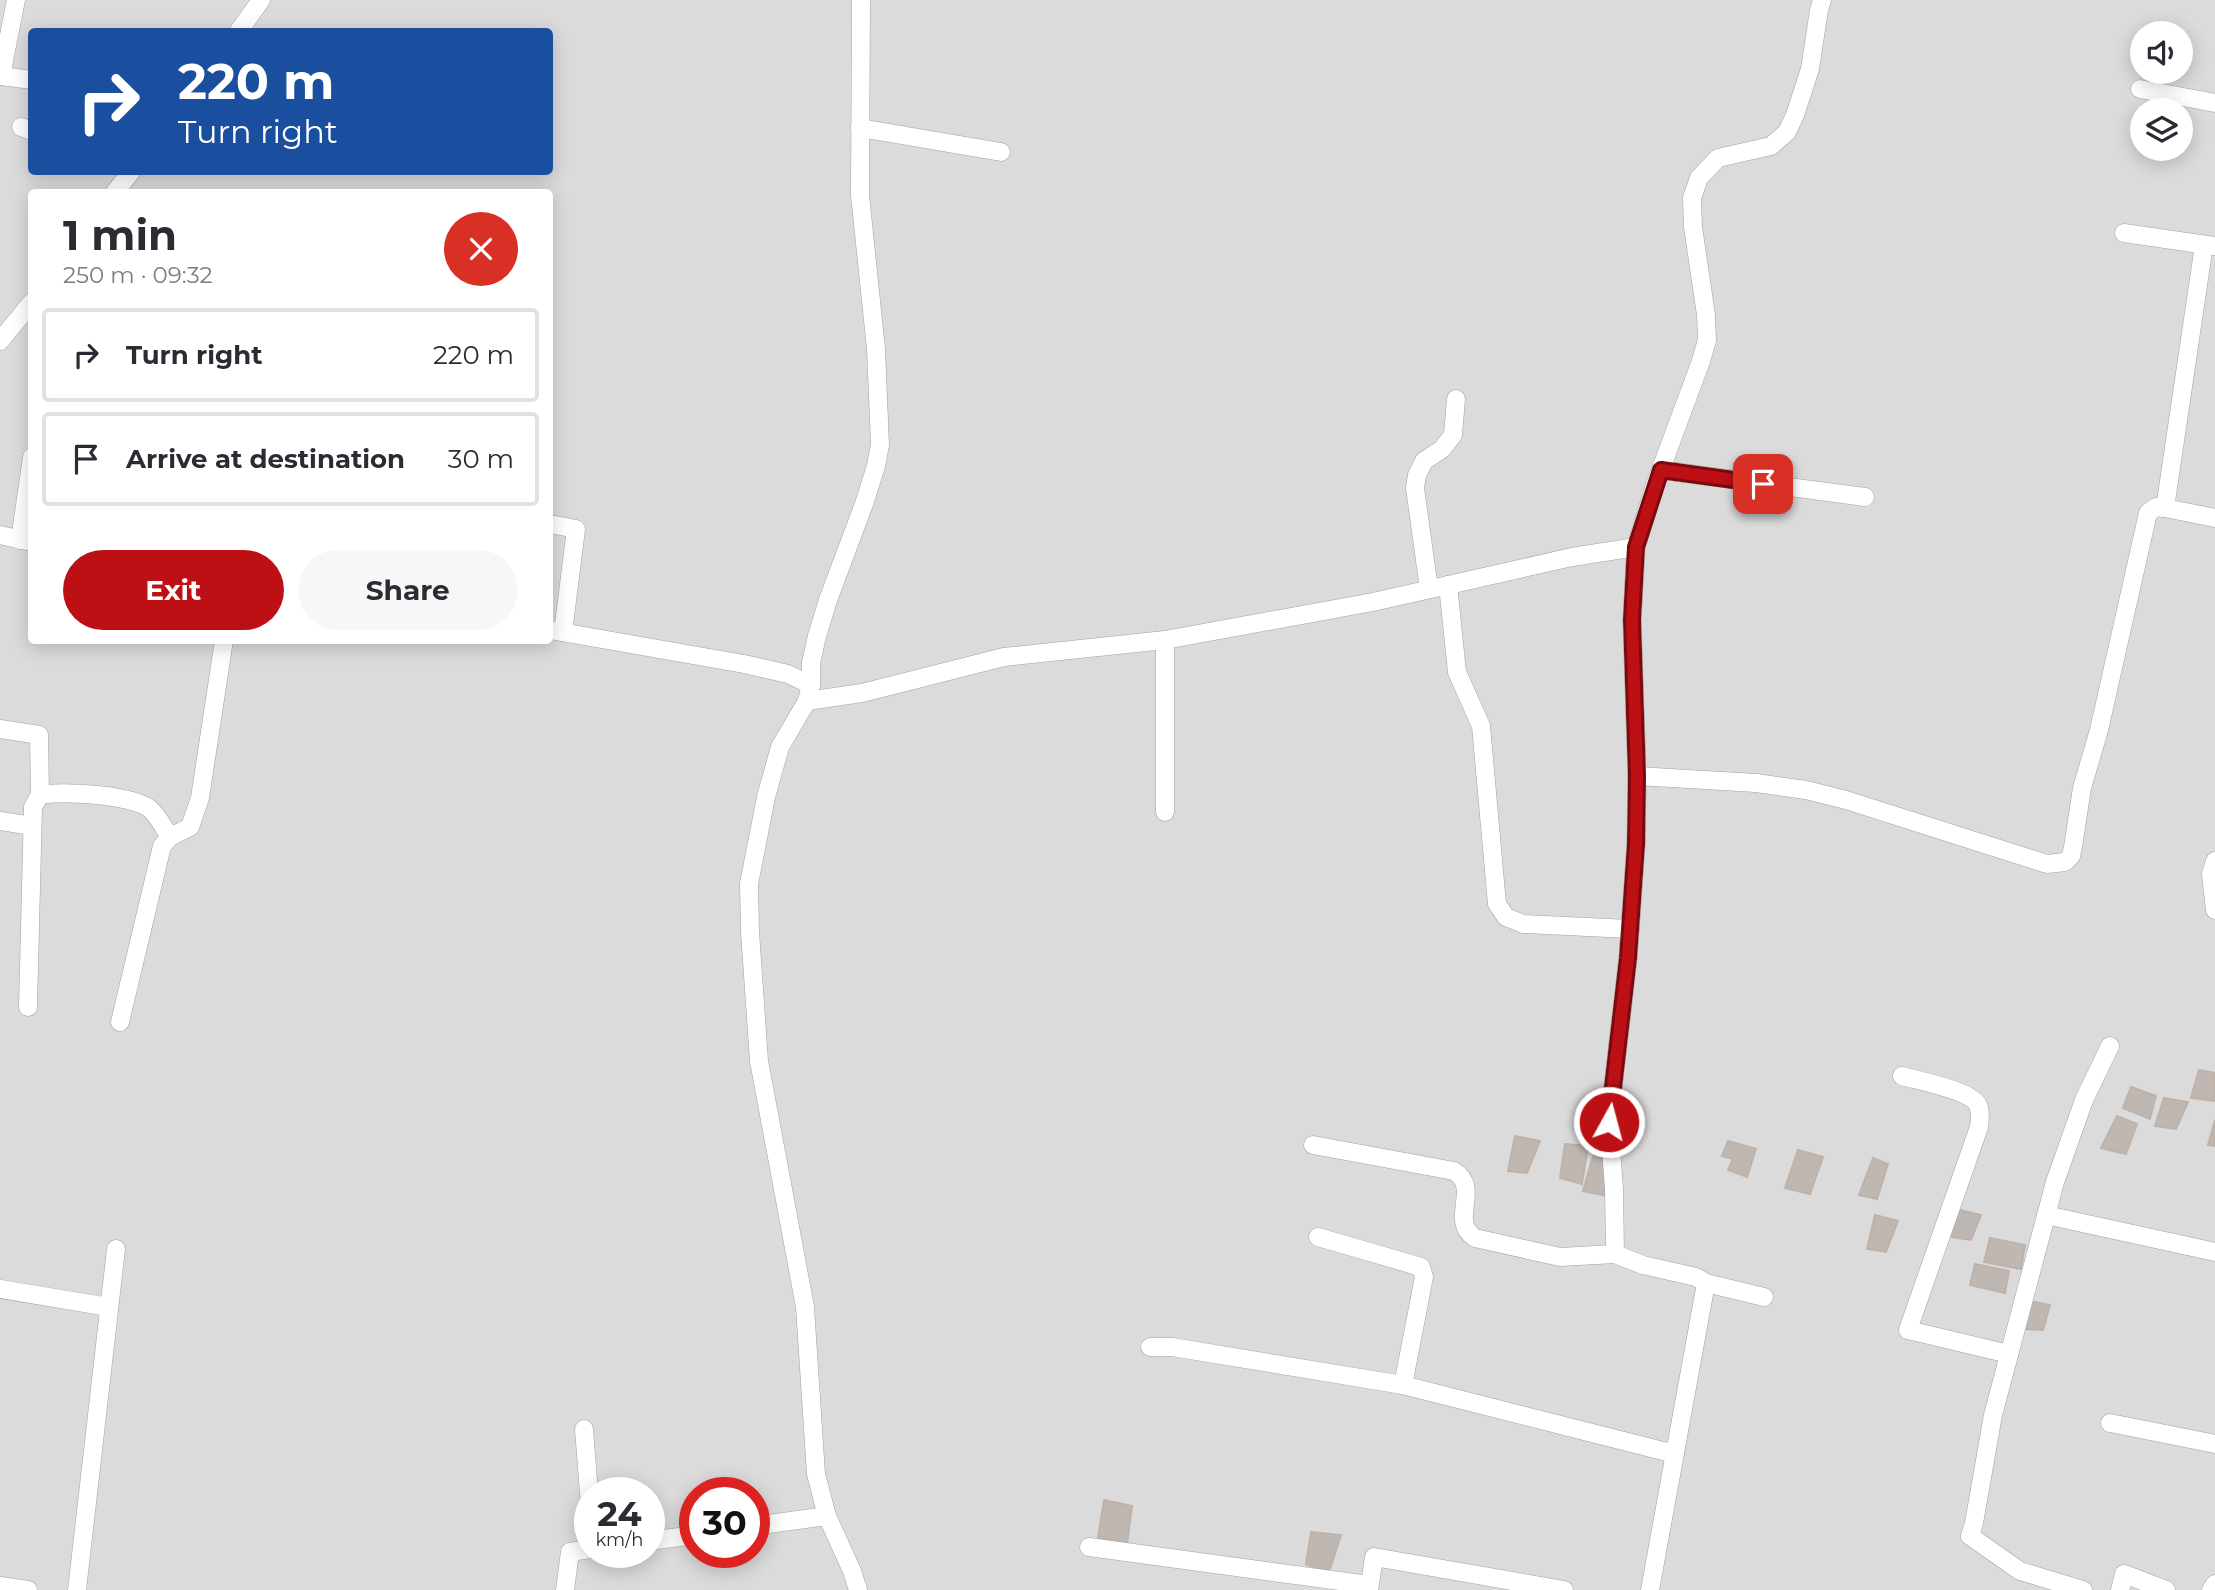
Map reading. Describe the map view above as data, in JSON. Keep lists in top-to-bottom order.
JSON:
{
  "page": {
    "turn": ["220 m", "Turn right"],
    "heading": ["1 min", "250 m · 09:32"],
    "list": [
      {
        "name": "Turn right",
        "value": "220 m"
      },
      {
        "name": "Arrive at destination",
        "value": "30 m"
      }
    ],
    "buttons": ["Exit", "Share"],
    "speed": "24 km/h",
    "limit": "30"
  }
}
